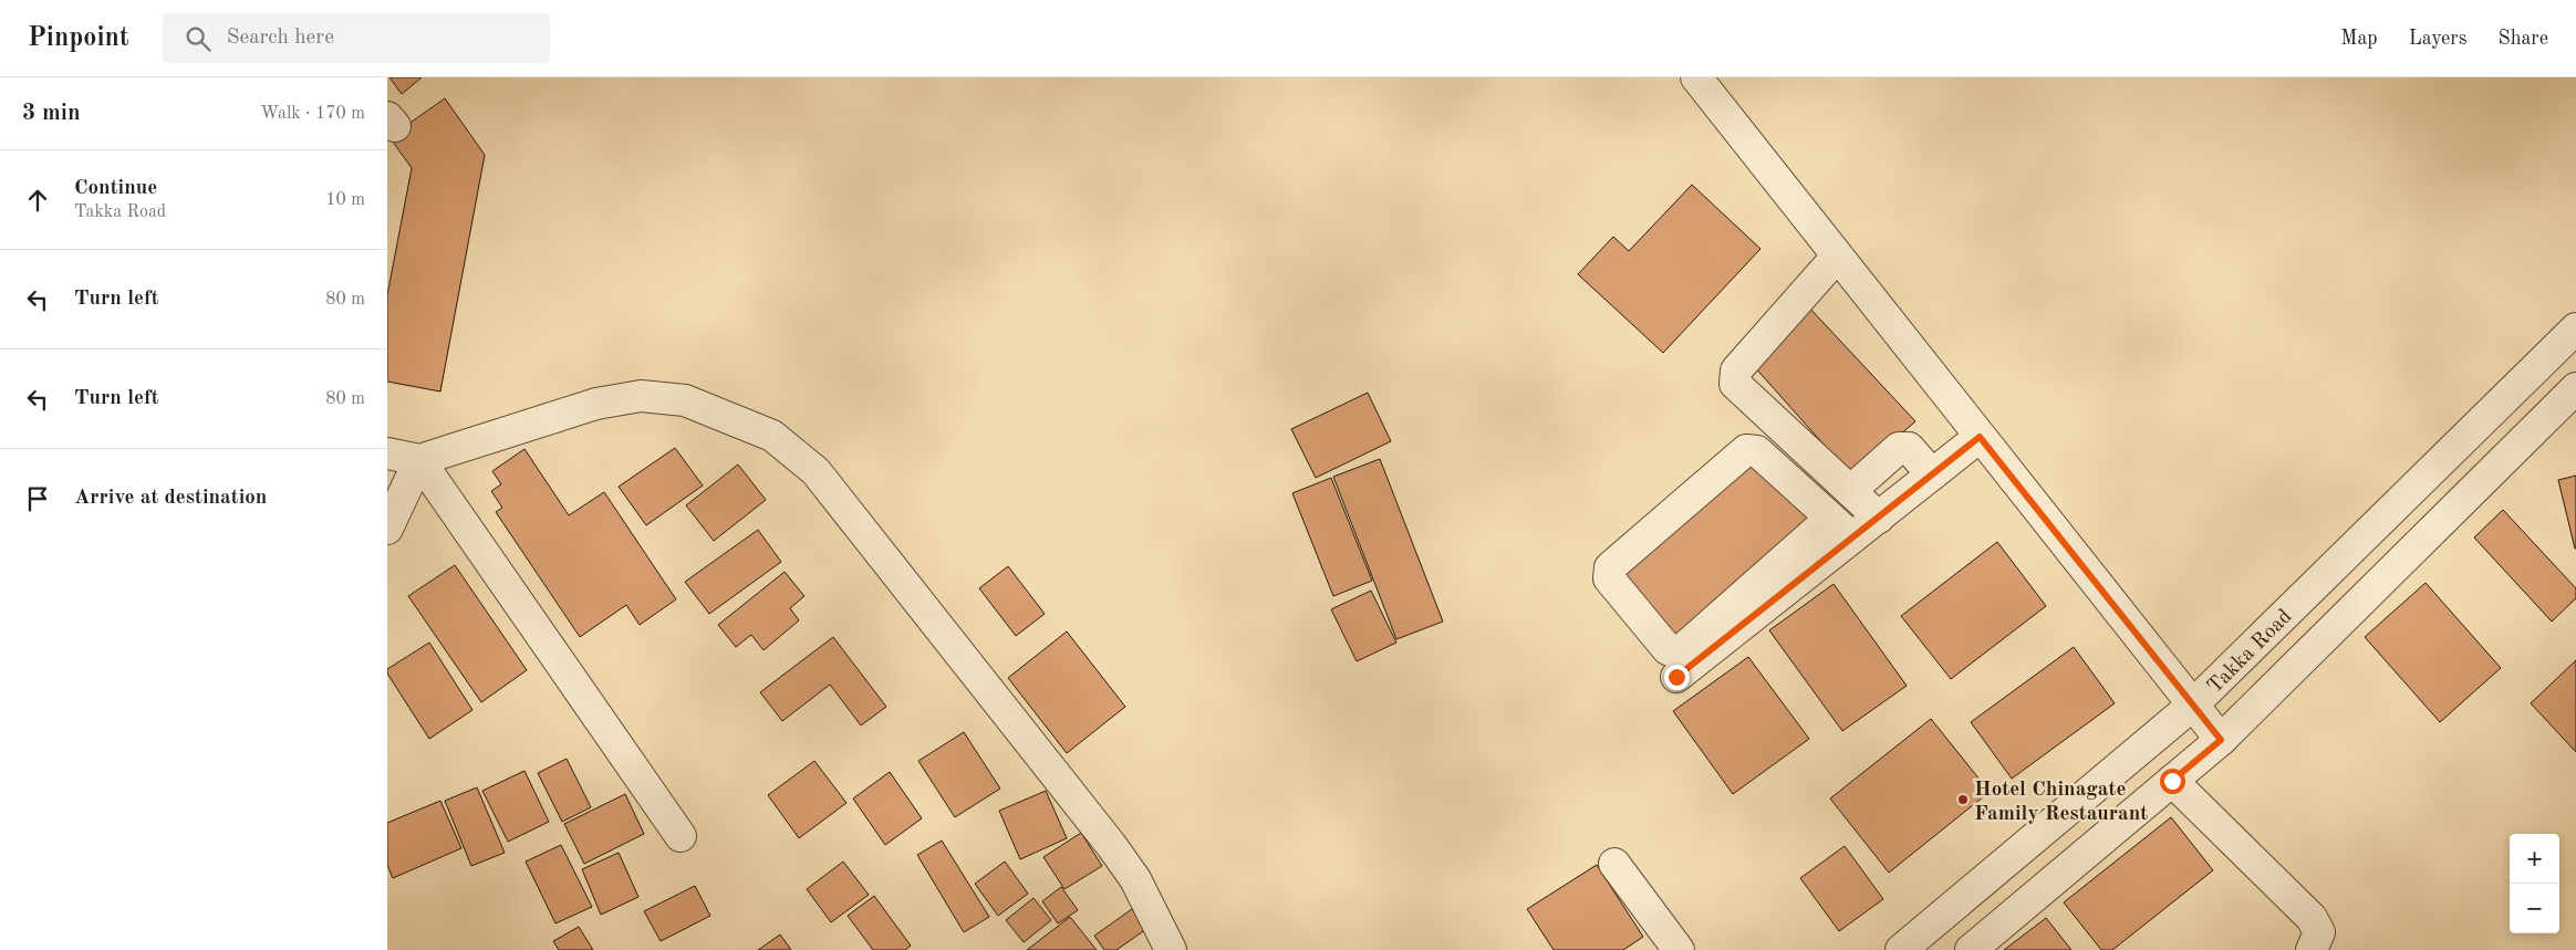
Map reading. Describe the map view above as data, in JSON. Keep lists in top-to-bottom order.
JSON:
{
  "streets": {
    "street": ["Takka Road"]
  },
  "places": ["Hotel Chinagate Family Restaurant"],
  "page": {
    "header": "Pinpoint",
    "search": "Search here",
    "nav": ["Map", "Layers", "Share"],
    "heading": ["3 min", "Walk · 170 m"],
    "list": [
      ["Continue", "Takka Road", "10 m"],
      ["Turn left", "80 m"],
      ["Turn left", "80 m"],
      "Arrive at destination"
    ],
    "map_buttons": ["+", "−"]
  }
}
